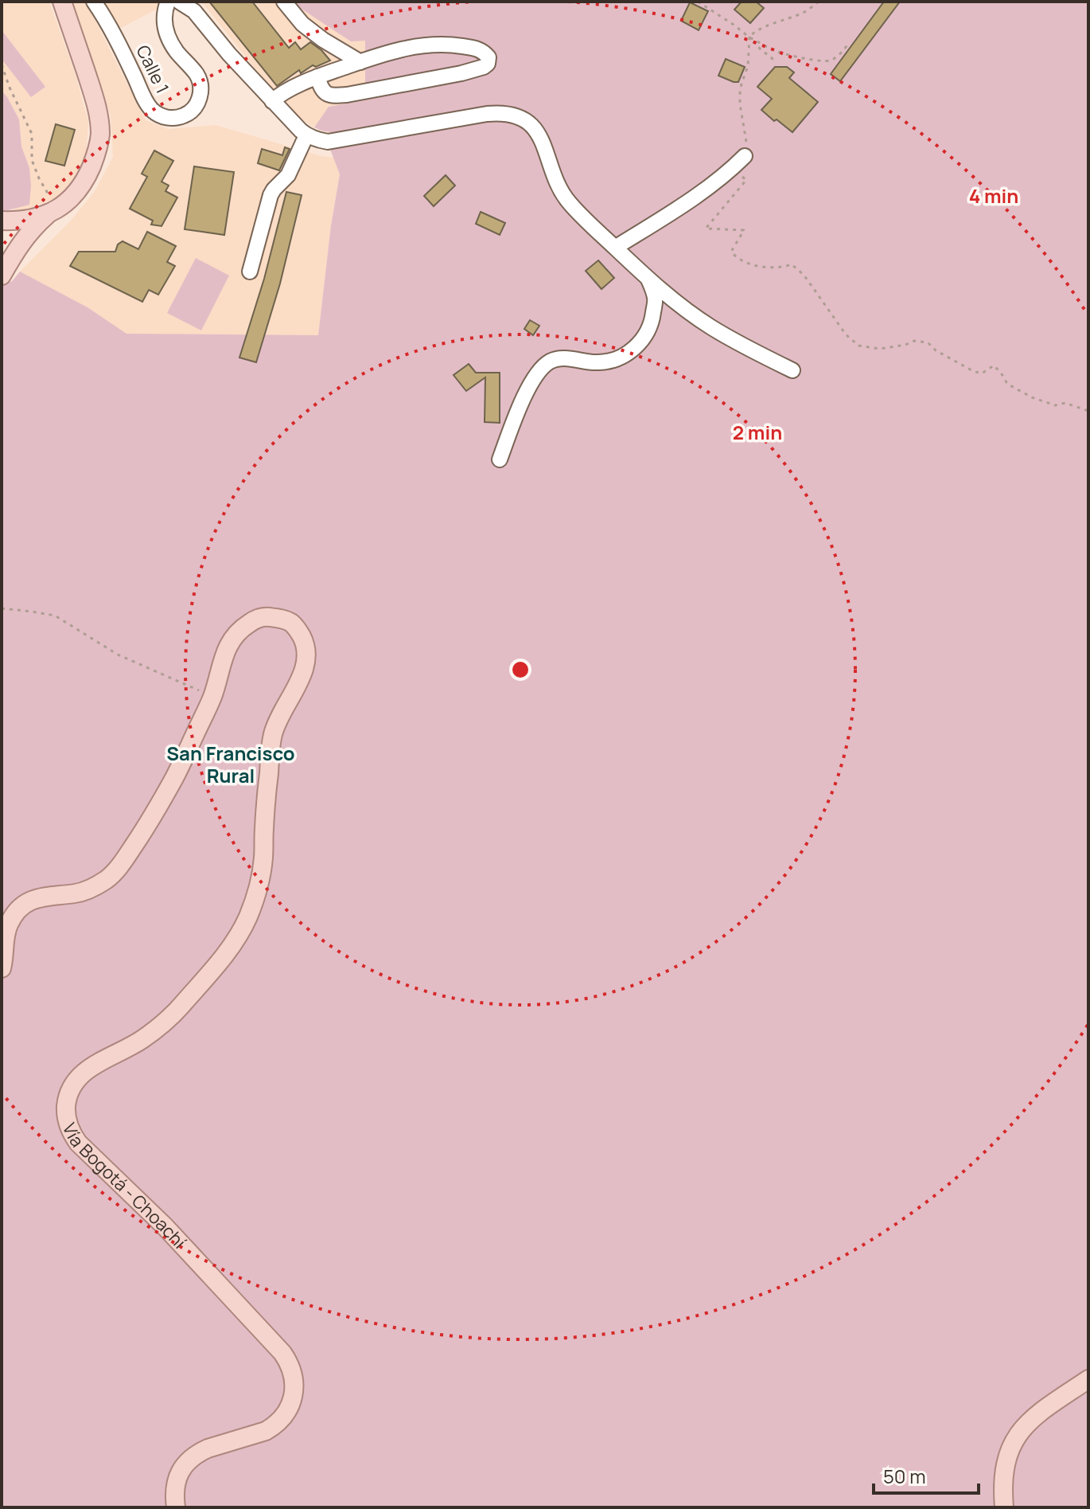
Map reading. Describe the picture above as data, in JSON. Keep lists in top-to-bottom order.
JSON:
{
  "streets": {
    "main road": ["Vía Bogotá - Choachí"],
    "street": ["Calle 1"]
  },
  "districts": ["San Francisco Rural"],
  "scale_bar": "50 m",
  "rings": ["4 min", "2 min"]
}
